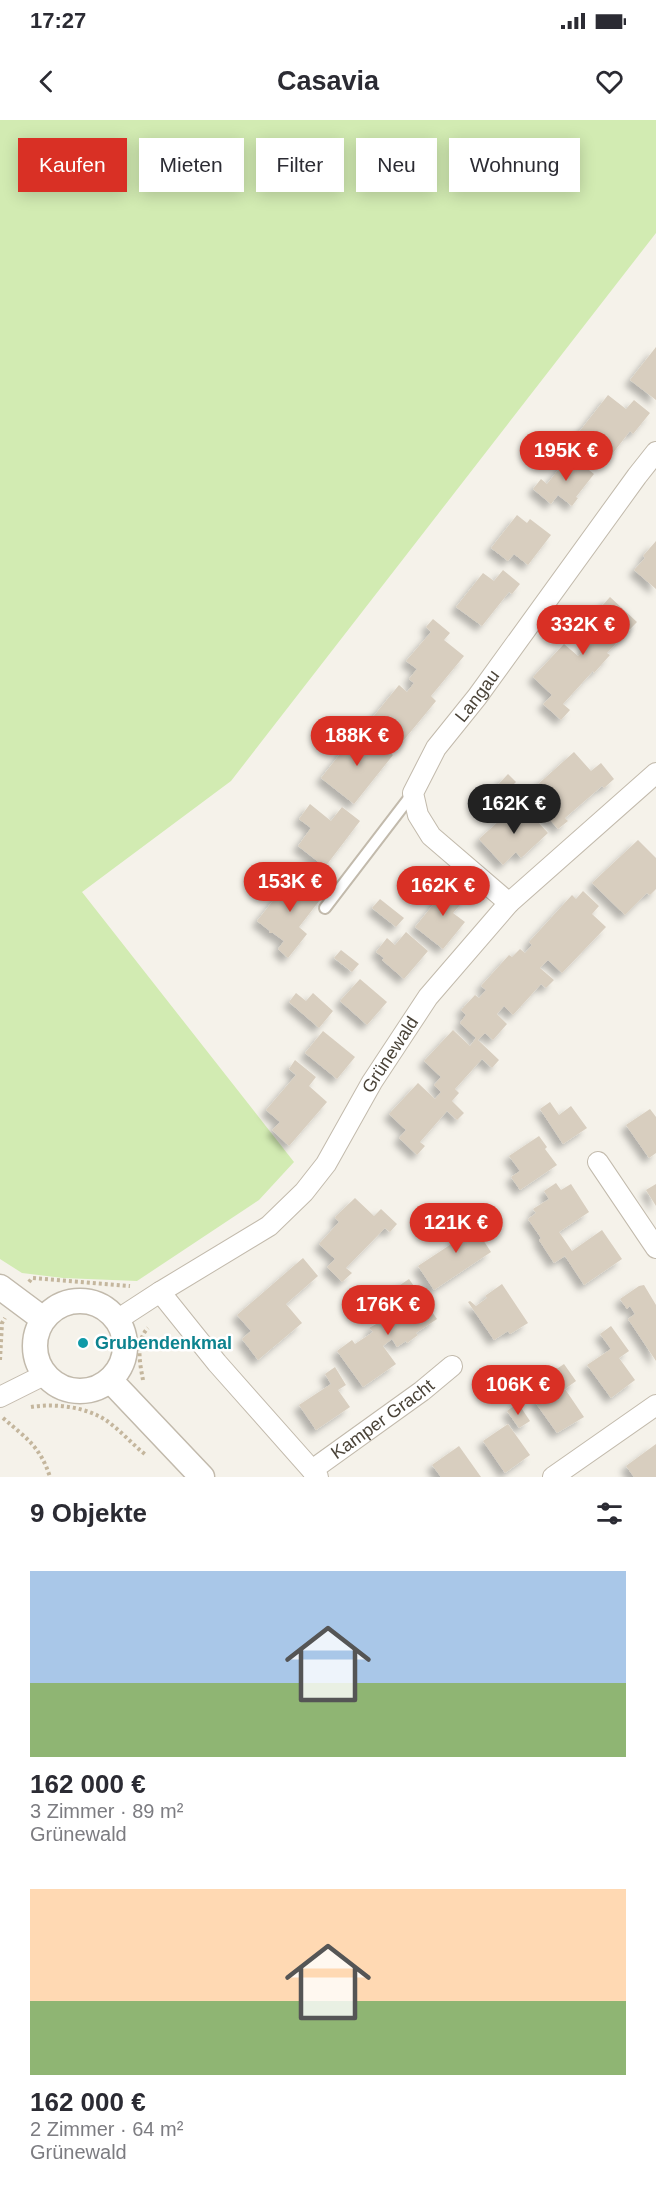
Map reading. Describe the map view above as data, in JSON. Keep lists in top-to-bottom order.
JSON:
{
  "streets": {
    "street": ["Langau", "Grünewald", "Kamper Gracht"]
  },
  "crossings": [
    ["Grünewald", "Kamper Gracht"]
  ],
  "places": ["Grubendenkmal"],
  "page": {
    "status": "17:27",
    "header": "Casavia",
    "chip": [
      "Kaufen",
      "Mieten",
      "Filter",
      "Neu",
      "Wohnung"
    ],
    "price": [
      "195K €",
      "332K €",
      "188K €",
      "162K €",
      "153K €",
      "162K €",
      "121K €",
      "176K €",
      "106K €"
    ],
    "heading": "9 Objekte",
    "list": [
      {
        "name": "162 000 €",
        "note": "3 Zimmer · 89 m² · Grünewald"
      },
      {
        "name": "162 000 €",
        "note": "2 Zimmer · 64 m² · Grünewald"
      }
    ]
  }
}
